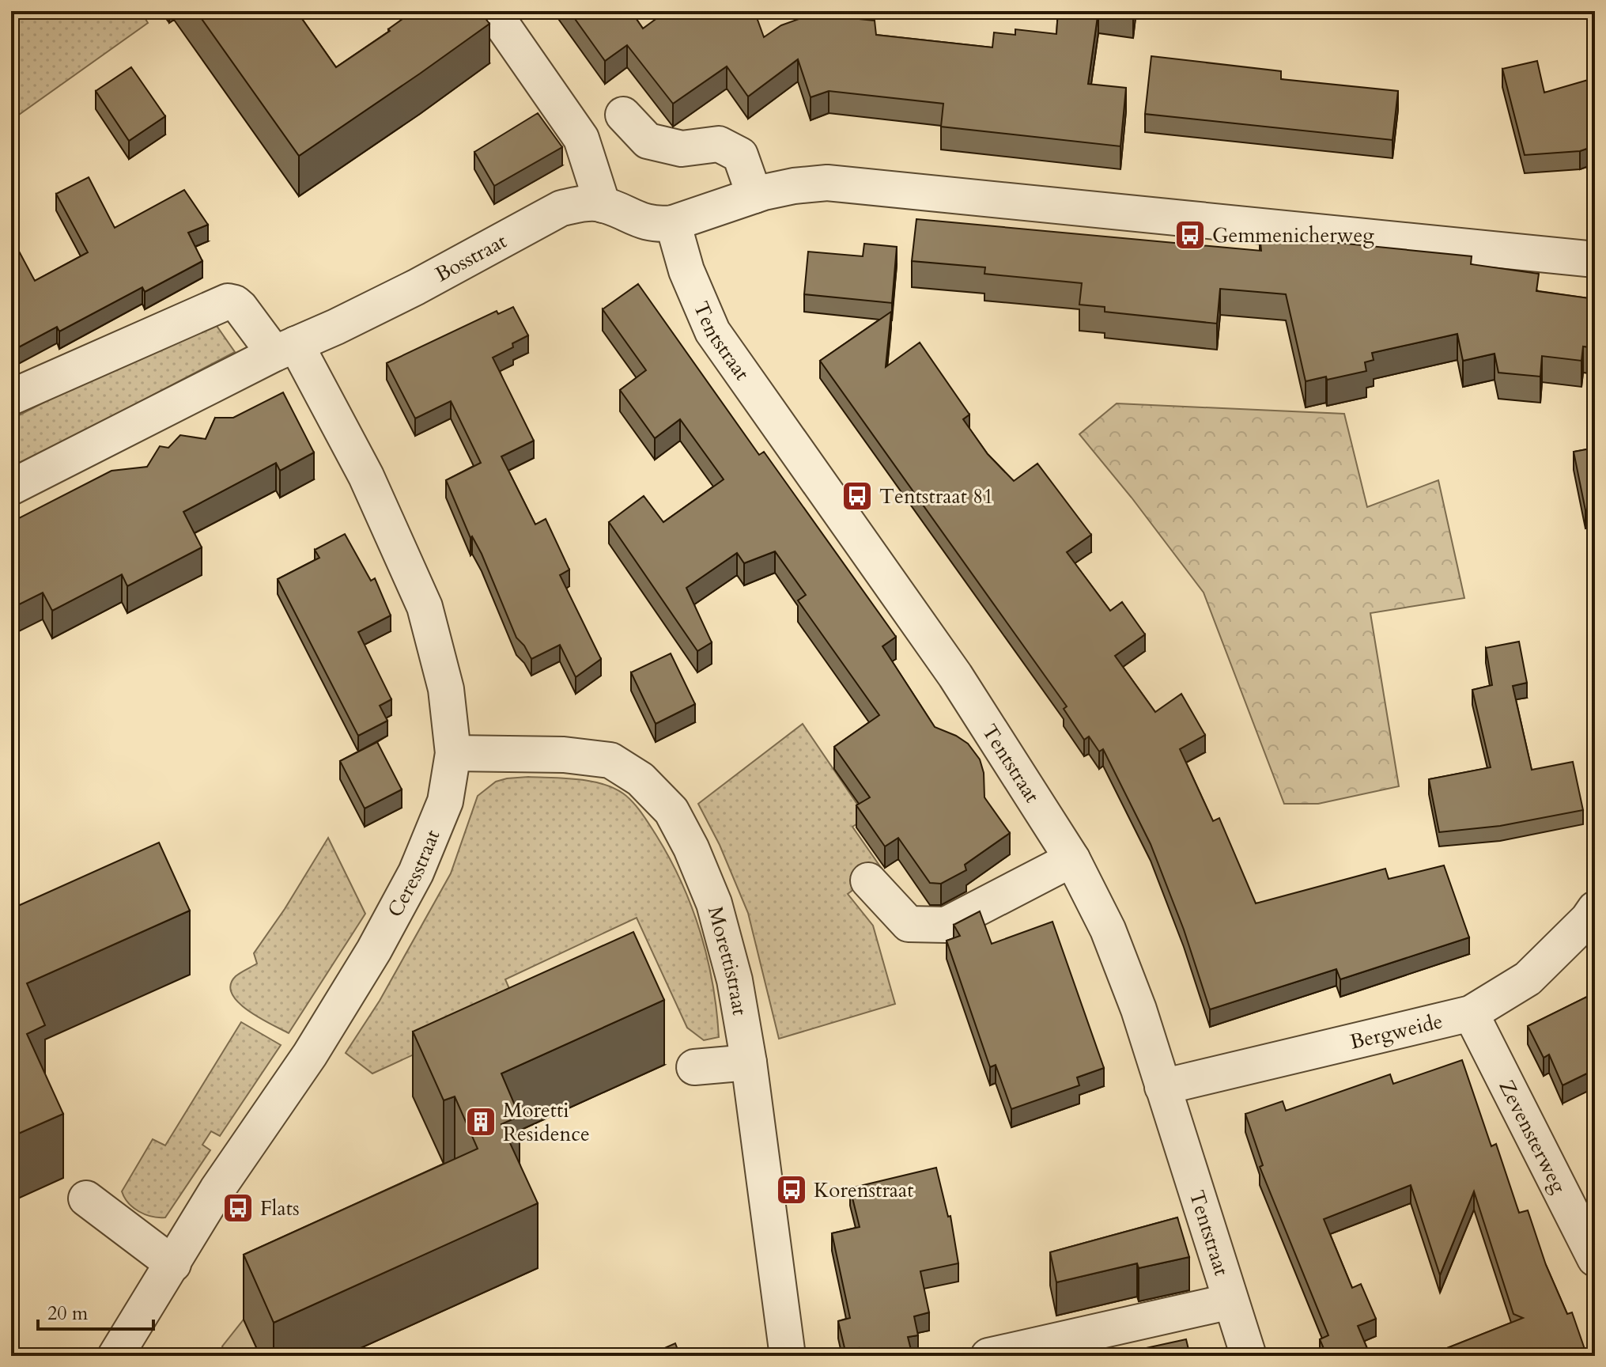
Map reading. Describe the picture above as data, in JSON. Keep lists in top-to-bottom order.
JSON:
{
  "streets": {
    "street": [
      "Bosstraat",
      "Tentstraat",
      "Ceresstraat",
      "Morettistraat",
      "Bergweide",
      "Zevensterweg"
    ]
  },
  "crossings": [
    ["Bosstraat", "Tentstraat"],
    ["Bosstraat", "Ceresstraat"],
    ["Tentstraat", "Bergweide"],
    ["Ceresstraat", "Morettistraat"],
    ["Bergweide", "Zevensterweg"]
  ],
  "places": {
    "bus stop": [
      "Gemmenicherweg",
      "Tentstraat 81",
      "Korenstraat",
      "Flats"
    ],
    "building": ["Moretti Residence"]
  },
  "scale_bar": "20 m"
}
